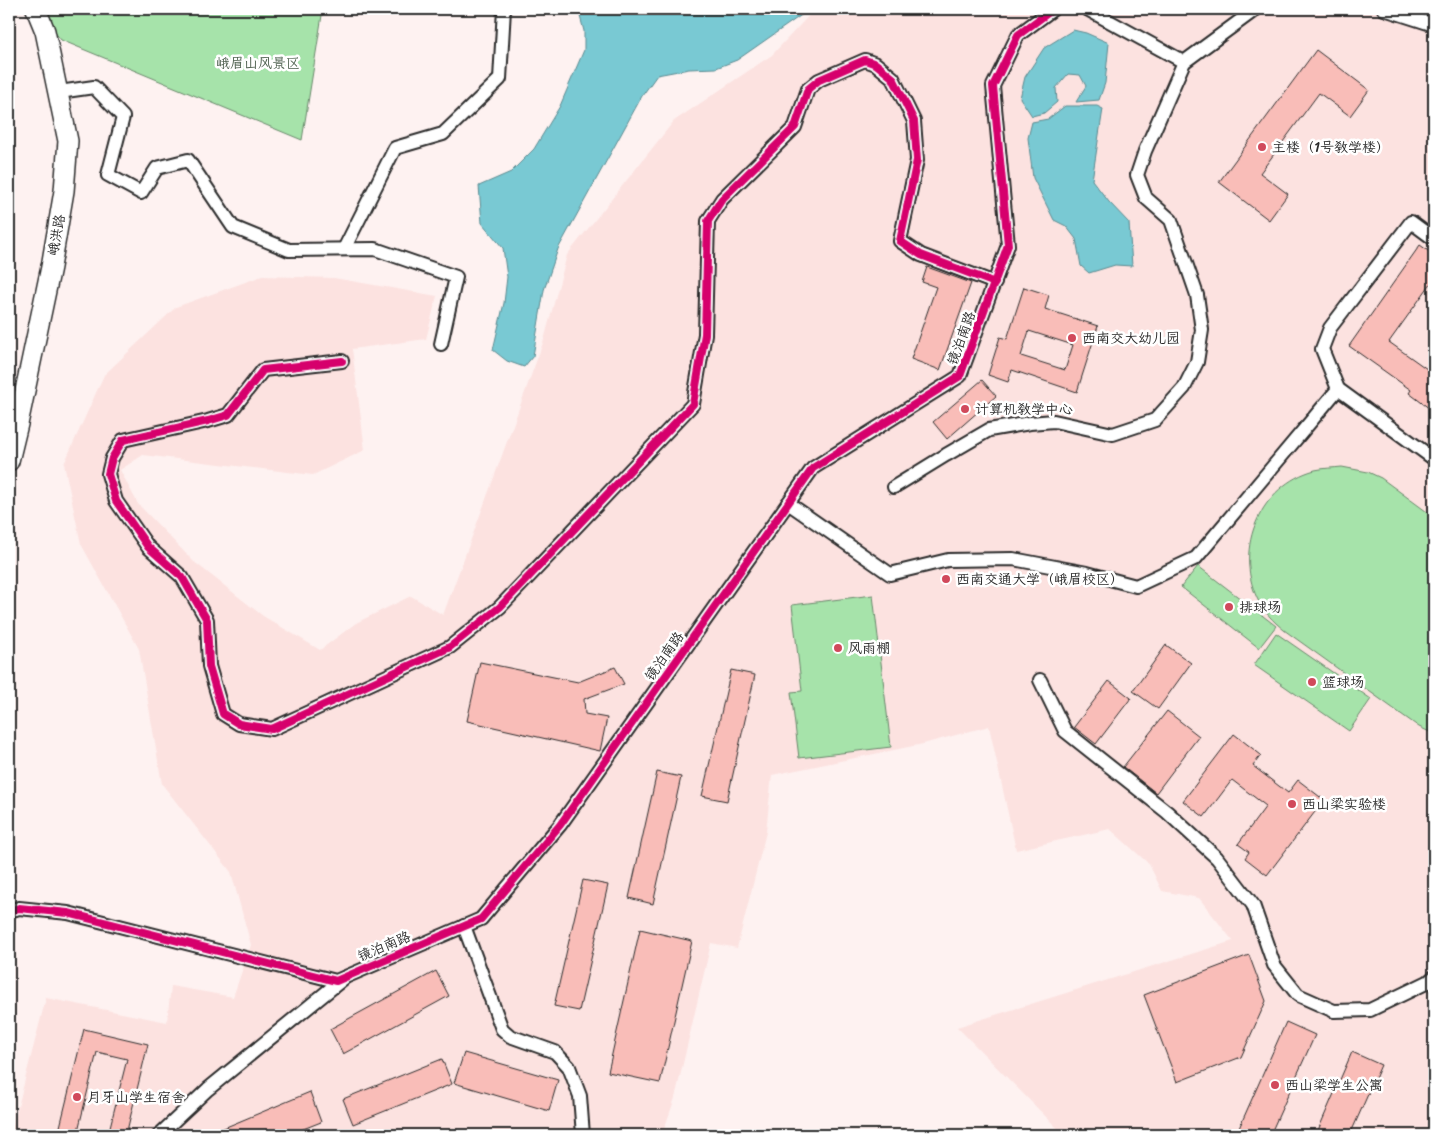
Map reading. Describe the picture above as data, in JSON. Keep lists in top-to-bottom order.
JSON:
{
  "streets": {
    "main road": ["峨洪路"],
    "street": ["镜泊南路"]
  },
  "parks": ["峨眉山风景区"],
  "places": [
    "主楼（1号教学楼）",
    "西南交大幼儿园",
    "计算机教学中心",
    "西南交通大学（峨眉校区）",
    "排球场",
    "风雨棚",
    "篮球场",
    "西山梁实验楼",
    "西山梁学生公寓",
    "月牙山学生宿舍"
  ]
}
